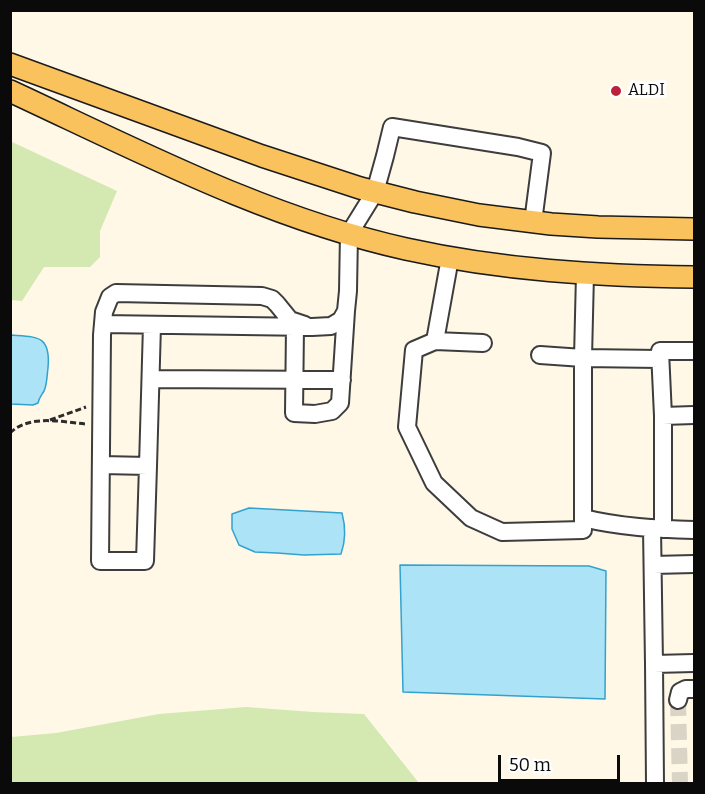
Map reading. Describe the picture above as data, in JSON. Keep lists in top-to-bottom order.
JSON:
{
  "places": ["ALDI"],
  "scale_bar": "50 m"
}
